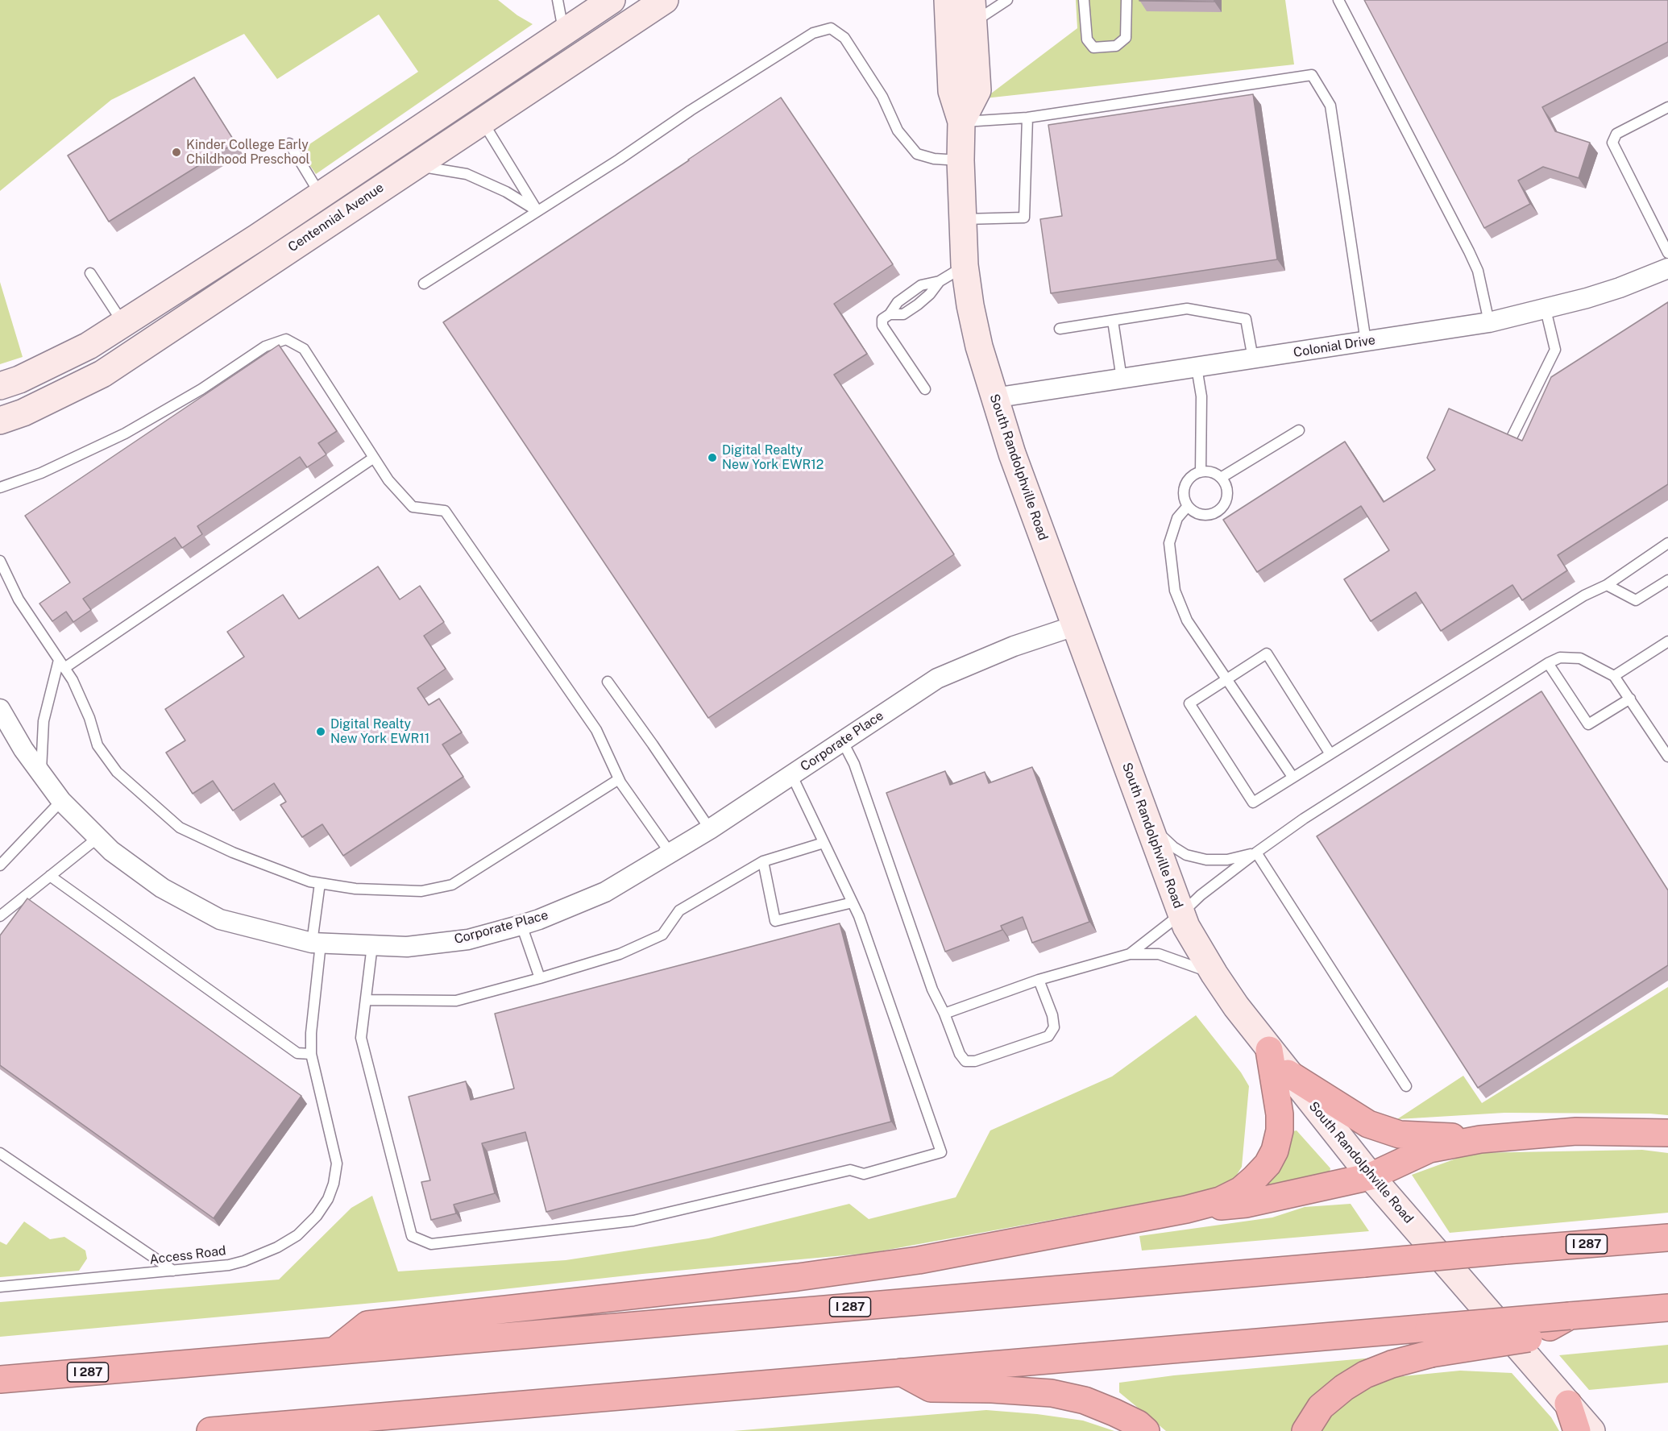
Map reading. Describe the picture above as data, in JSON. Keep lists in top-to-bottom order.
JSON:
{
  "streets": {
    "highway": ["I 287"],
    "main road": ["Centennial Avenue", "South Randolphville Road"],
    "street": ["Colonial Drive", "Corporate Place"],
    "lane": ["Access Road"]
  },
  "crossings": [
    ["Colonial Drive", "South Randolphville Road"],
    ["South Randolphville Road", "Corporate Place"],
    ["Corporate Place", "Access Road"]
  ],
  "places": ["Kinder College Early Childhood Preschool", "Digital Realty New York EWR12", "Digital Realty New York EWR11"]
}
